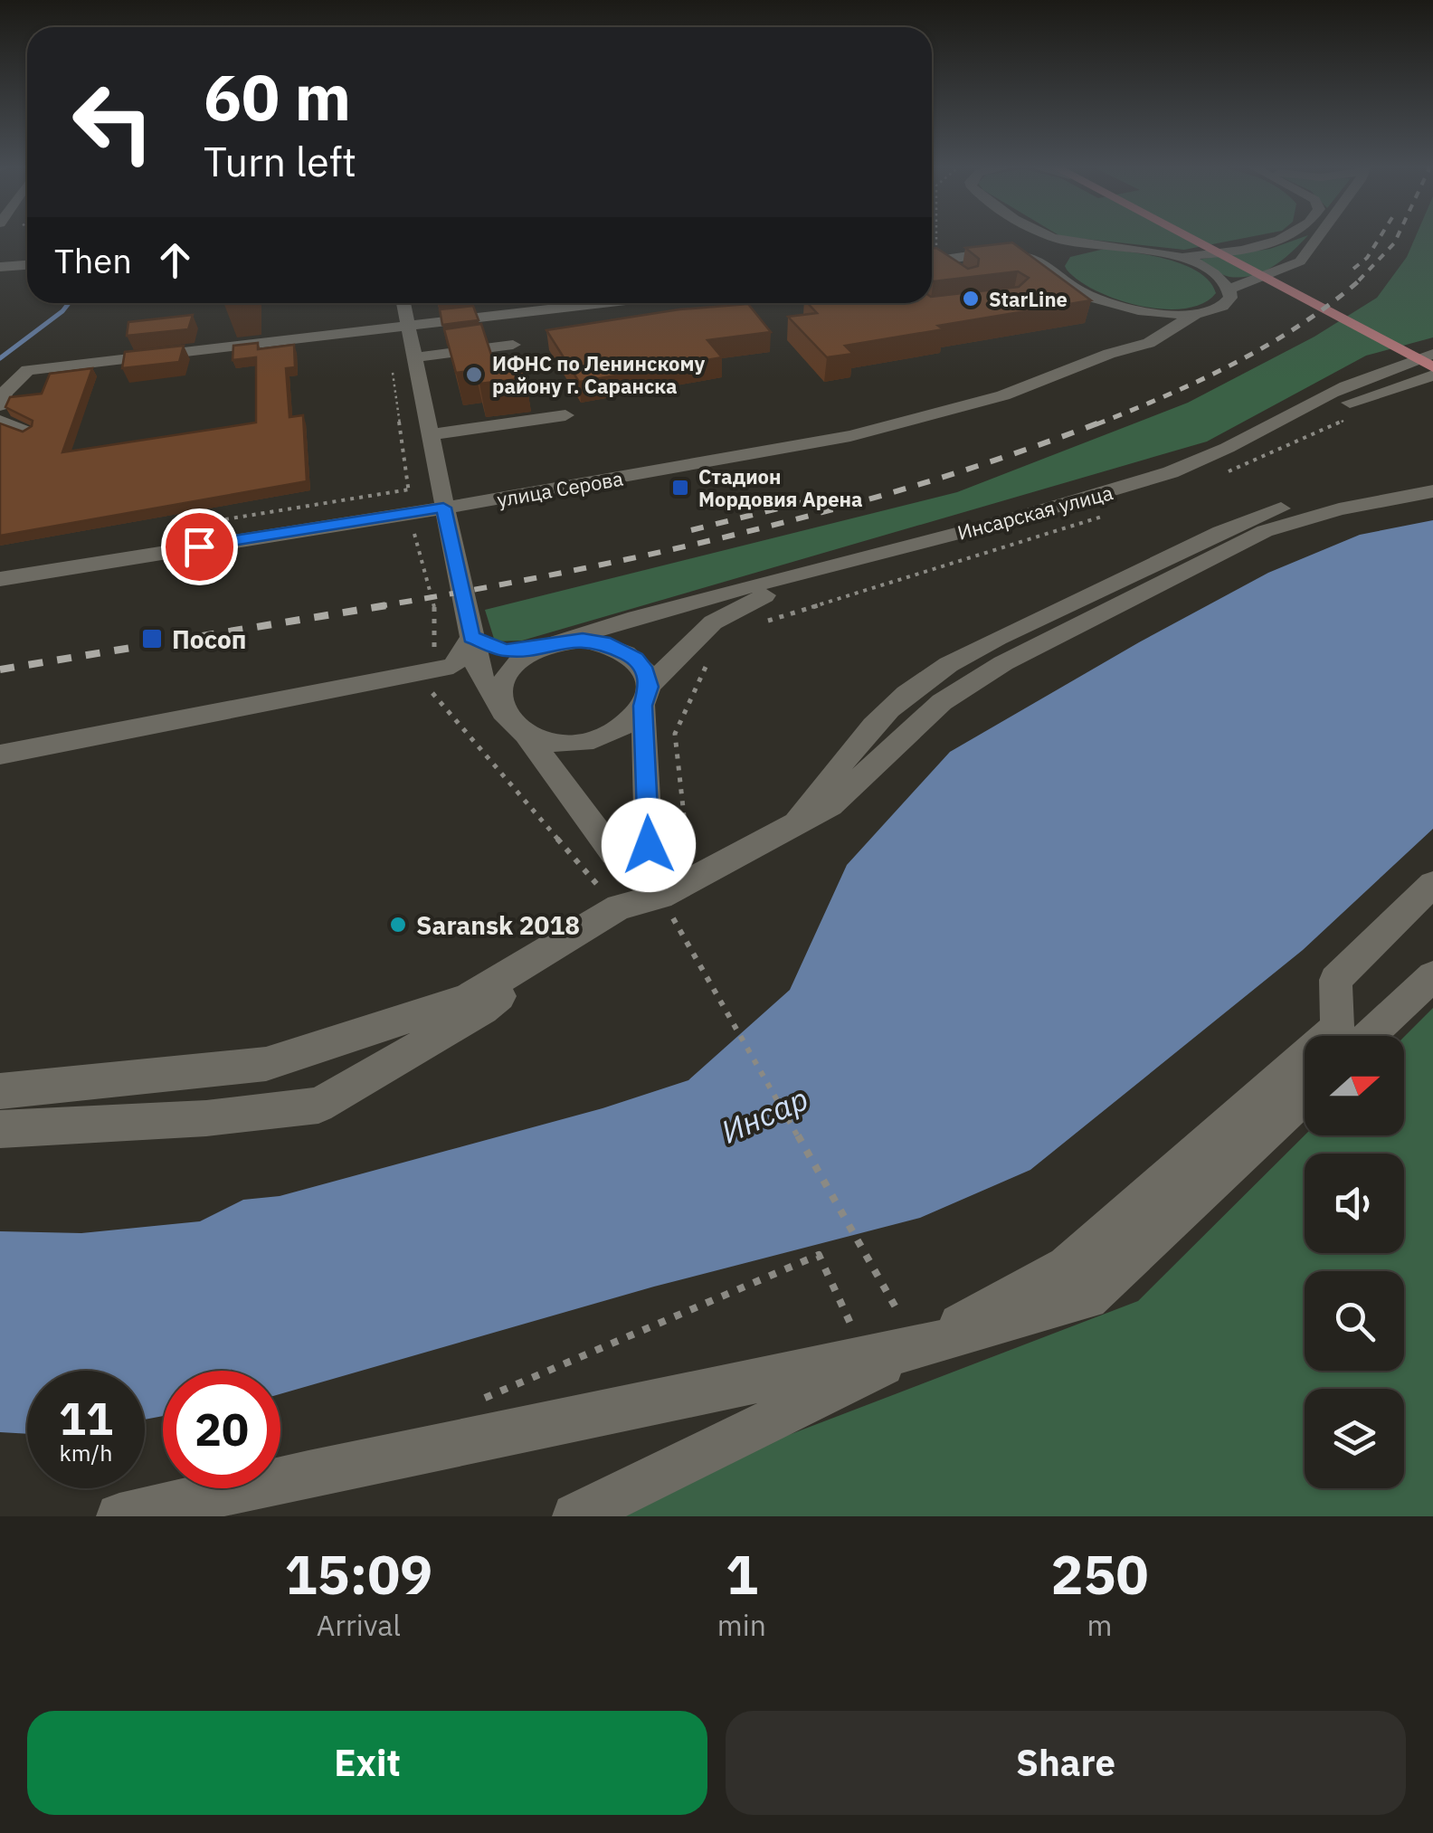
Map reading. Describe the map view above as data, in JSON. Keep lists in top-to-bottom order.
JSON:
{
  "streets": {
    "street": ["улица Серова", "Инсарская улица"]
  },
  "water": ["Инсар"],
  "places": {
    "other": ["StarLine", "ИФНС по Ленинскому району г. Саранска", "Saransk 2018"],
    "transit": ["Стадион Мордовия Арена", "Посоп"]
  },
  "north": "right",
  "page": {
    "turn": ["60 m", "Turn left"],
    "then": "Then",
    "speed": "11 km/h",
    "limit": "20",
    "eta": [
      "15:09",
      "Arrival",
      "1",
      "min",
      "250",
      "m"
    ],
    "buttons": ["Exit", "Share"]
  }
}
